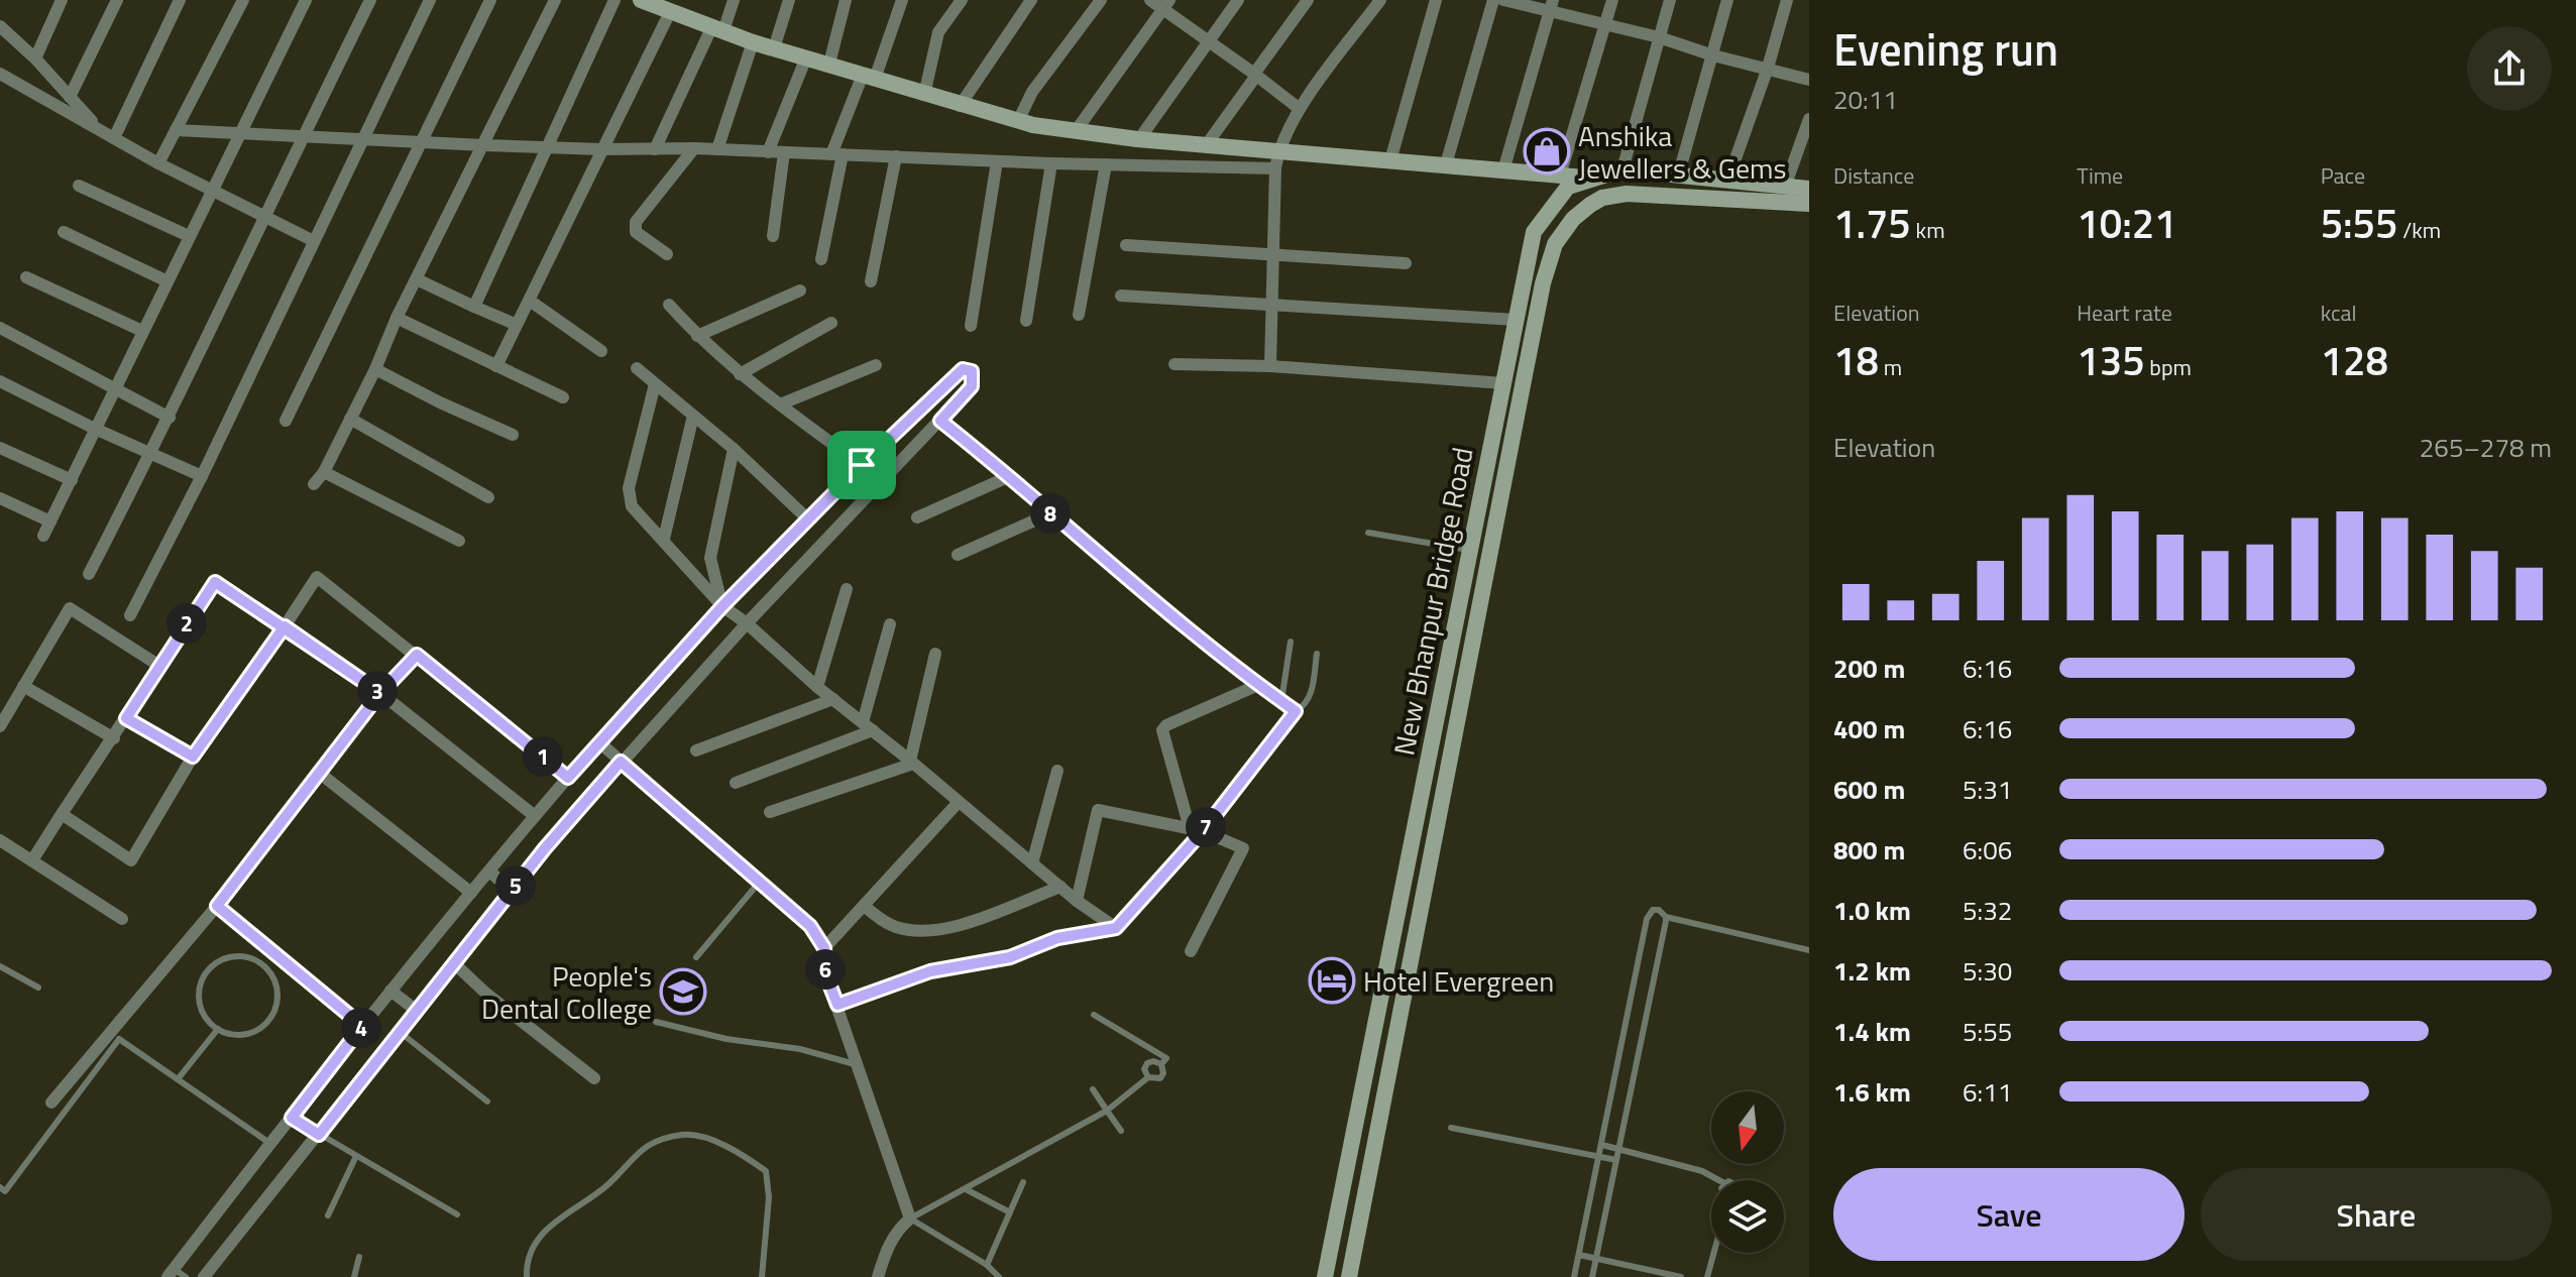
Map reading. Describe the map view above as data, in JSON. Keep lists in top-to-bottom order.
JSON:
{
  "streets": {
    "street": ["New Bhanpur Bridge Road"]
  },
  "places": {
    "shop": ["Anshika Jewellers & Gems"],
    "hotel": ["Hotel Evergreen"],
    "school or university": ["People's Dental College"]
  },
  "north": "bottom",
  "page": {
    "heading": ["Evening run", "20:11"],
    "stats": [
      ["Distance", "1.75 km"],
      ["Time", "10:21"],
      ["Pace", "5:55 /km"],
      ["Elevation", "18 m"],
      ["Heart rate", "135 bpm"],
      ["kcal", "128"]
    ],
    "chart": ["Elevation", "265–278 m"],
    "pins": [
      "8",
      "2",
      "3",
      "1",
      "7",
      "5",
      "6",
      "4"
    ],
    "list": [
      {
        "name": "200 m",
        "note": "6:16"
      },
      {
        "name": "400 m",
        "note": "6:16"
      },
      {
        "name": "600 m",
        "note": "5:31"
      },
      {
        "name": "800 m",
        "note": "6:06"
      },
      {
        "name": "1.0 km",
        "note": "5:32"
      },
      {
        "name": "1.2 km",
        "note": "5:30"
      },
      {
        "name": "1.4 km",
        "note": "5:55"
      },
      {
        "name": "1.6 km",
        "note": "6:11"
      }
    ],
    "buttons": ["Save", "Share"]
  }
}
